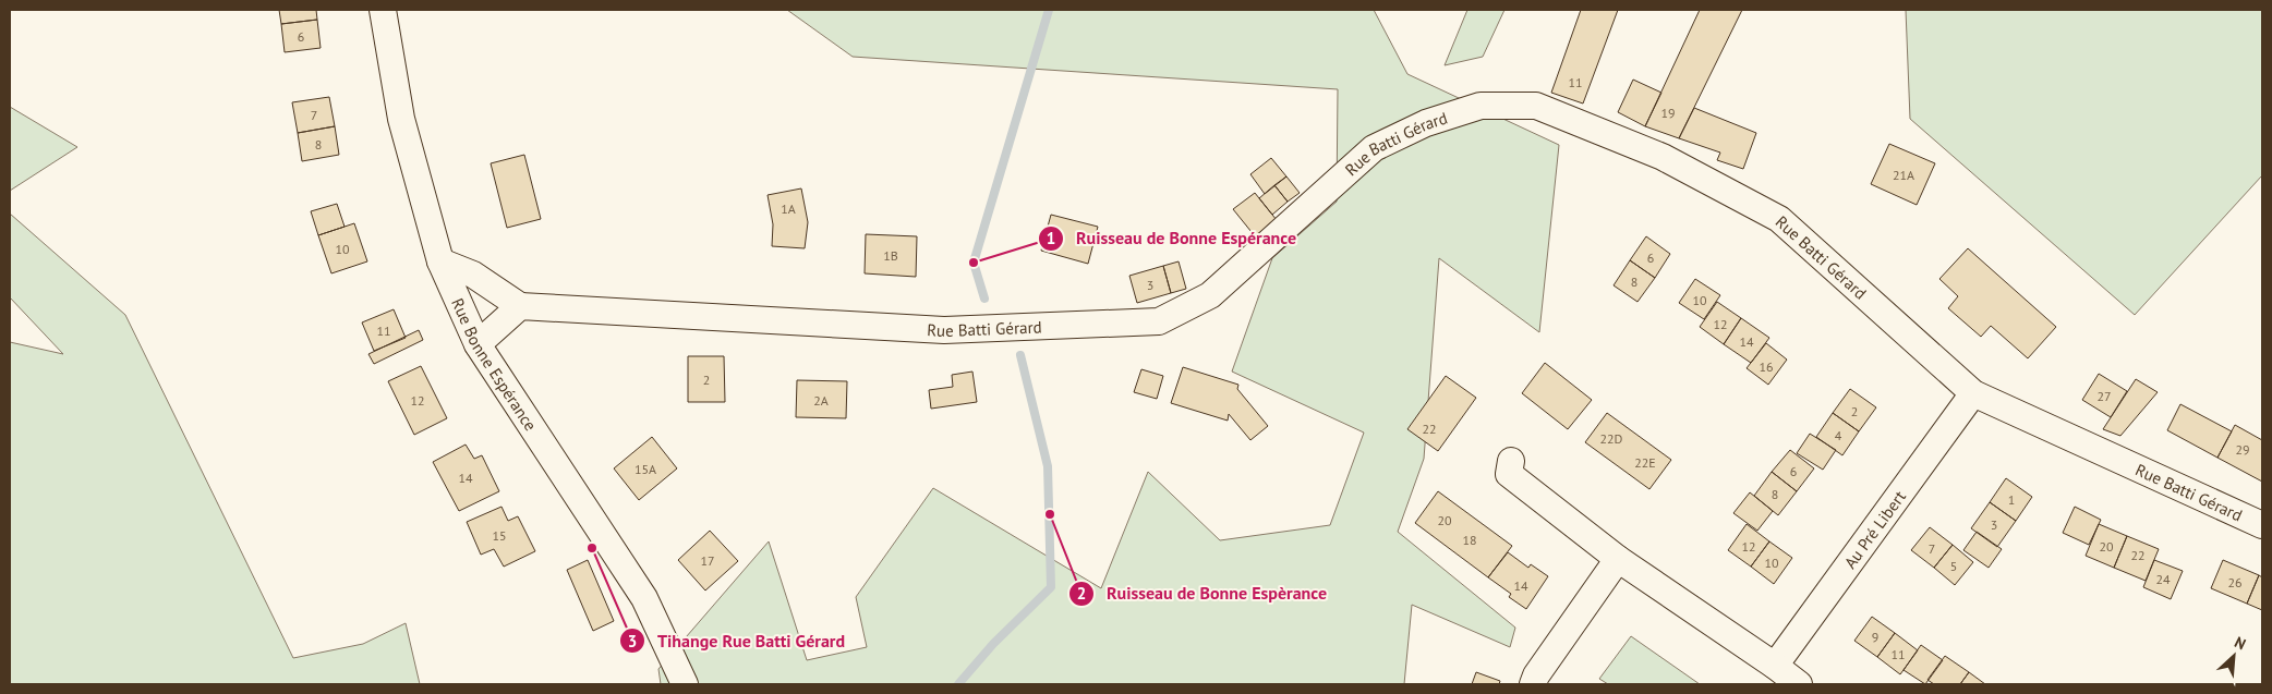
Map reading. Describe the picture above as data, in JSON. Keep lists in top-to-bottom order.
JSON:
{
  "streets": {
    "street": ["Rue Batti Gérard", "Rue Bonne Espérance", "Au Pré Libert"]
  },
  "crossings": [
    ["Rue Batti Gérard", "Au Pré Libert"]
  ],
  "places": ["Ruisseau de Bonne Espérance", "Ruisseau de Bonne Espèrance", "Tihange Rue Batti Gérard"],
  "house_numbers": [
    "6",
    "11",
    "19",
    "7",
    "8",
    "21A",
    "1A",
    "10",
    "1B",
    "6",
    "8",
    "3",
    "10",
    "12",
    "11",
    "14",
    "16",
    "2",
    "27",
    "12",
    "2A",
    "2",
    "22",
    "4",
    "22D",
    "29",
    "22E",
    "15A",
    "6",
    "14",
    "8",
    "1",
    "20",
    "3",
    "15",
    "18",
    "12",
    "20",
    "7",
    "22",
    "17",
    "10",
    "5",
    "24",
    "26",
    "14",
    "9",
    "11"
  ],
  "north": "top right"
}
